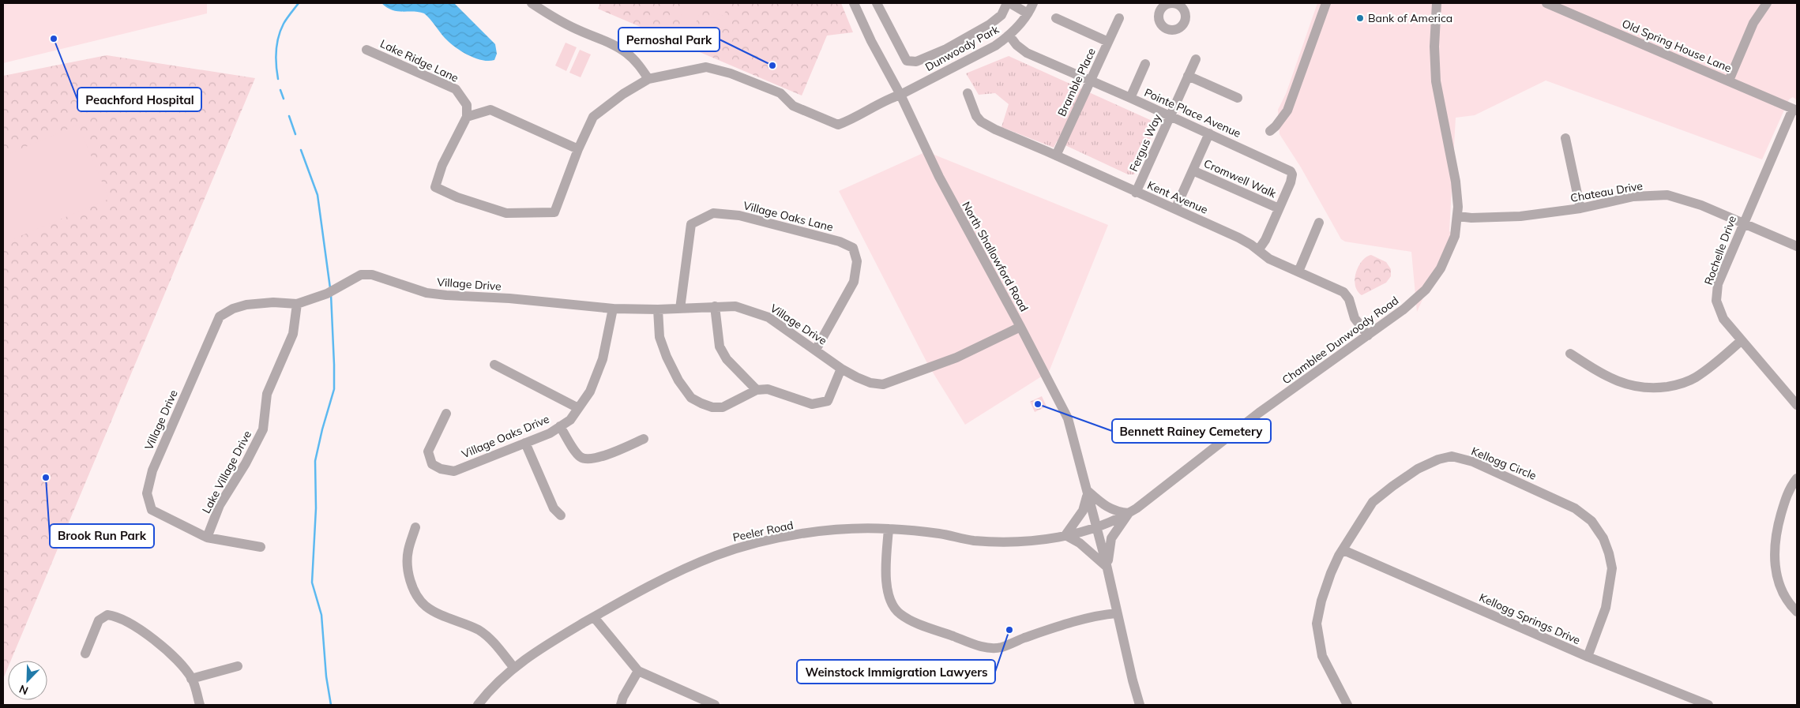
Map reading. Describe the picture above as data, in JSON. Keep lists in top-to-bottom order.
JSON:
{
  "streets": {
    "street": [
      "Old Spring House Lane",
      "Dunwoody Park",
      "Lake Ridge Lane",
      "Bramble Place",
      "Pointe Place Avenue",
      "Fergus Way",
      "Cromwell Walk",
      "Chateau Drive",
      "Kent Avenue",
      "Village Oaks Lane",
      "Rochelle Drive",
      "North Shallowford Road",
      "Village Drive",
      "Chamblee Dunwoody Road",
      "Village Oaks Drive",
      "Kellogg Circle",
      "Lake Village Drive",
      "Peeler Road",
      "Kellogg Springs Drive"
    ]
  },
  "crossings": [
    ["Old Spring House Lane", "Rochelle Drive"],
    ["Dunwoody Park", "Pointe Place Avenue"],
    ["Dunwoody Park", "North Shallowford Road"],
    ["Bramble Place", "Pointe Place Avenue"],
    ["Bramble Place", "Kent Avenue"],
    ["Pointe Place Avenue", "Fergus Way"],
    ["Pointe Place Avenue", "Cromwell Walk"],
    ["Pointe Place Avenue", "Kent Avenue"],
    ["Fergus Way", "Kent Avenue"],
    ["Chateau Drive", "Rochelle Drive"],
    ["Chateau Drive", "Chamblee Dunwoody Road"],
    ["Kent Avenue", "Chamblee Dunwoody Road"],
    ["Village Oaks Lane", "Village Drive"],
    ["North Shallowford Road", "Village Drive"],
    ["North Shallowford Road", "Chamblee Dunwoody Road"],
    ["North Shallowford Road", "Peeler Road"],
    ["Village Drive", "Village Oaks Drive"],
    ["Village Drive", "Lake Village Drive"],
    ["Chamblee Dunwoody Road", "Peeler Road"],
    ["Kellogg Circle", "Kellogg Springs Drive"]
  ],
  "places": [
    "Bank of America",
    "Peachford Hospital",
    "Pernoshal Park",
    "Bennett Rainey Cemetery",
    "Brook Run Park",
    "Weinstock Immigration Lawyers"
  ],
  "north": "bottom left"
}
